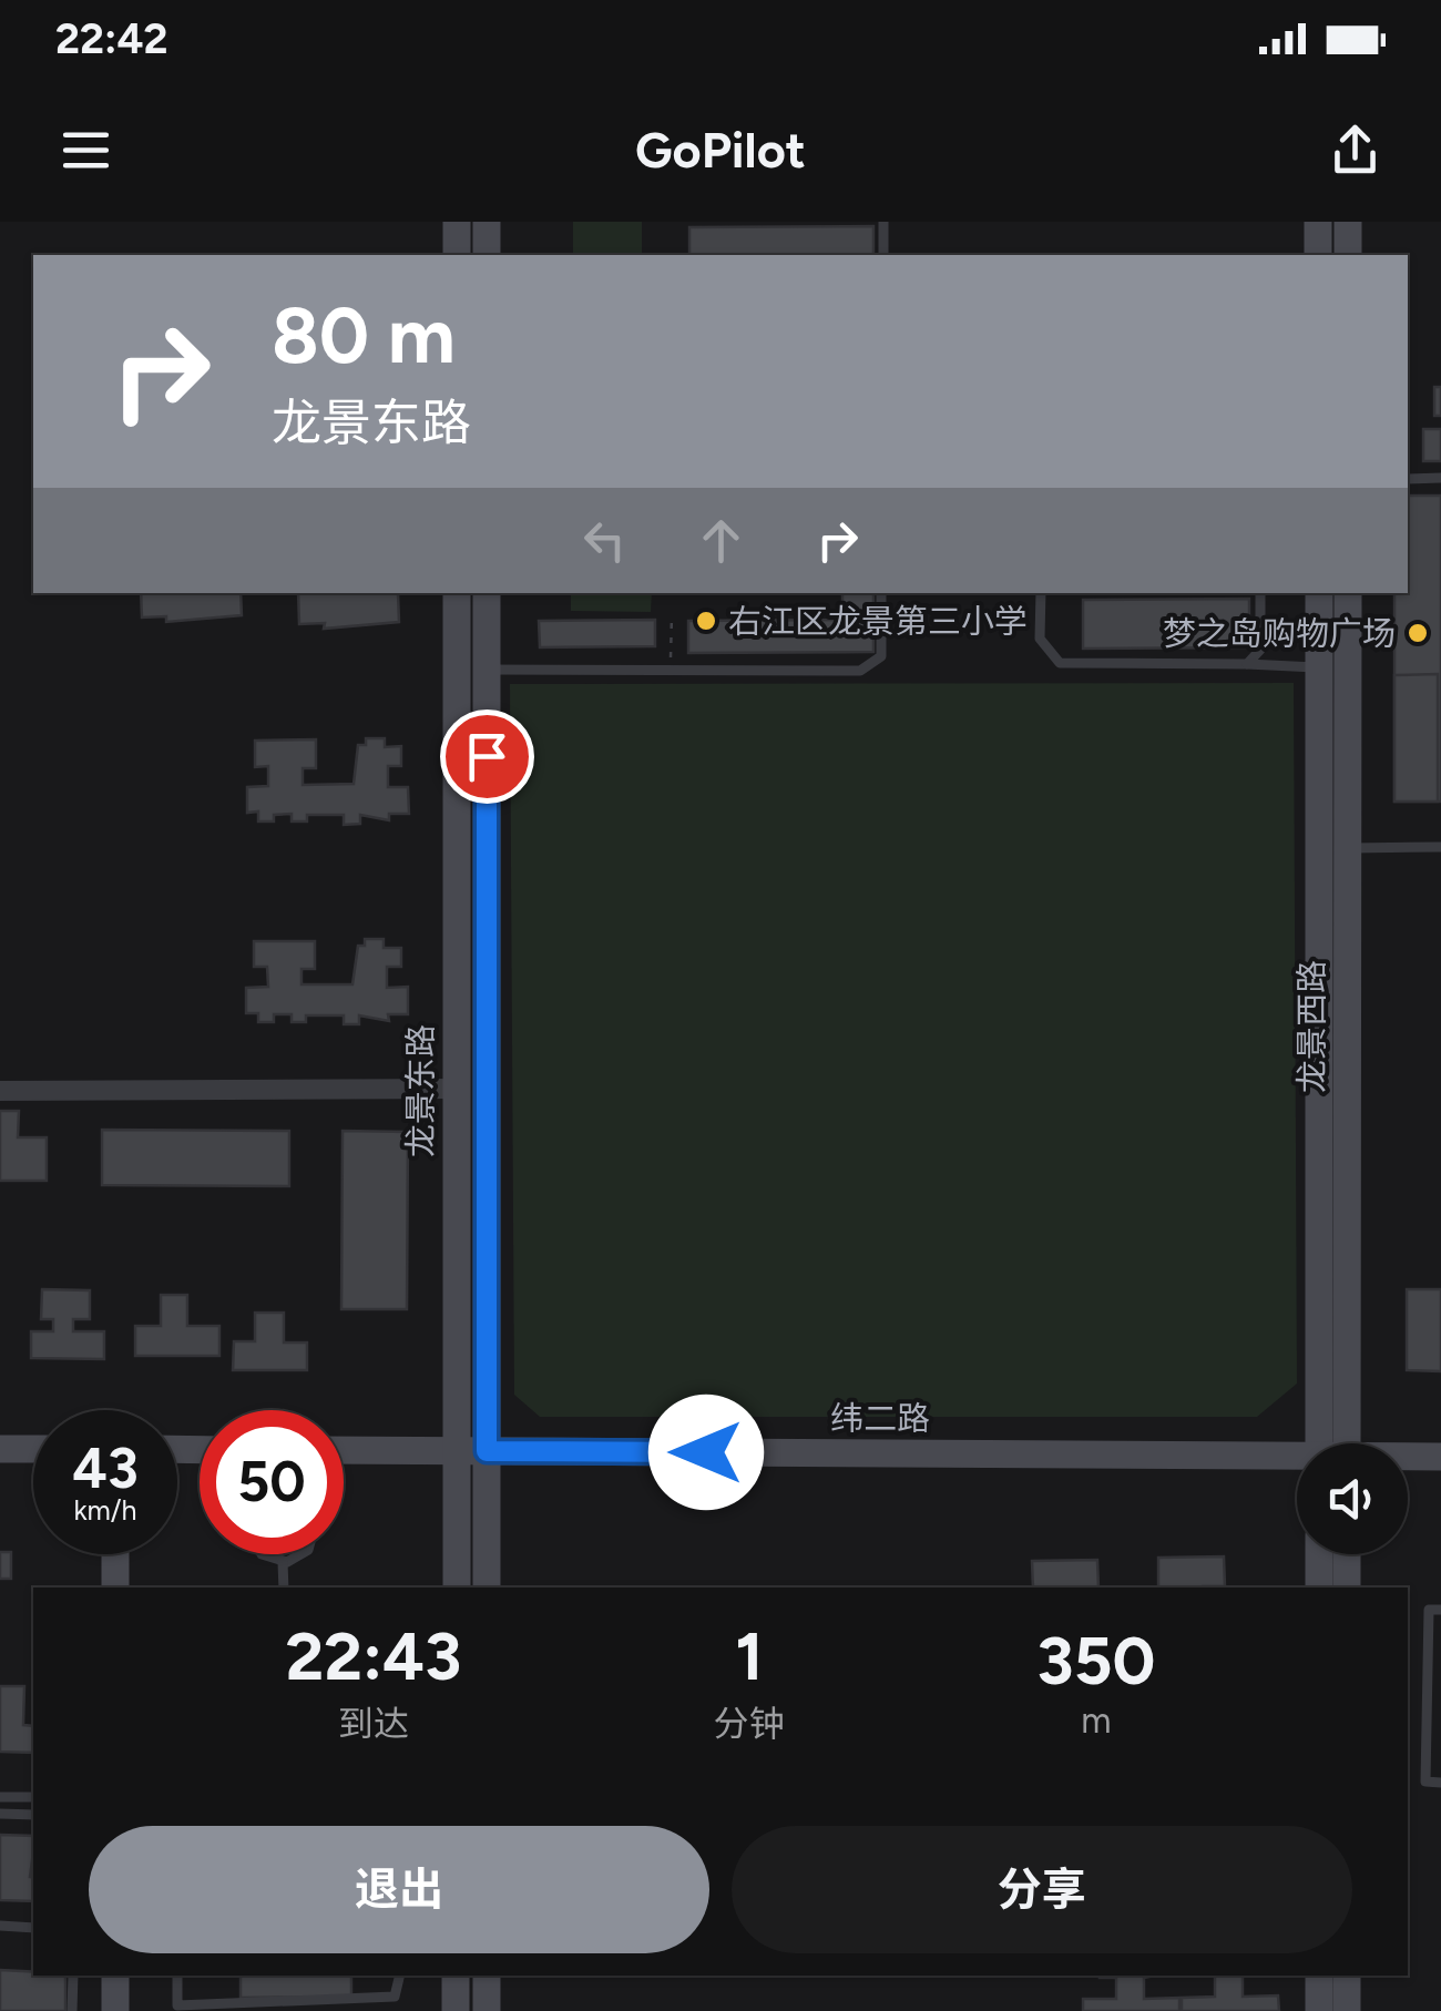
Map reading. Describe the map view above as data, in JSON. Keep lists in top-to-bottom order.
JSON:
{
  "streets": {
    "main road": ["龙景西路", "龙景东路", "纬二路"]
  },
  "crossings": [
    ["龙景东路", "纬二路"]
  ],
  "places": ["右江区龙景第三小学", "梦之岛购物广场"],
  "page": {
    "status": "22:42",
    "header": "GoPilot",
    "turn": ["80 m", "龙景东路"],
    "speed": "43 km/h",
    "limit": "50",
    "eta": [
      "22:43",
      "到达",
      "1",
      "分钟",
      "350",
      "m"
    ],
    "buttons": ["退出", "分享"]
  }
}
